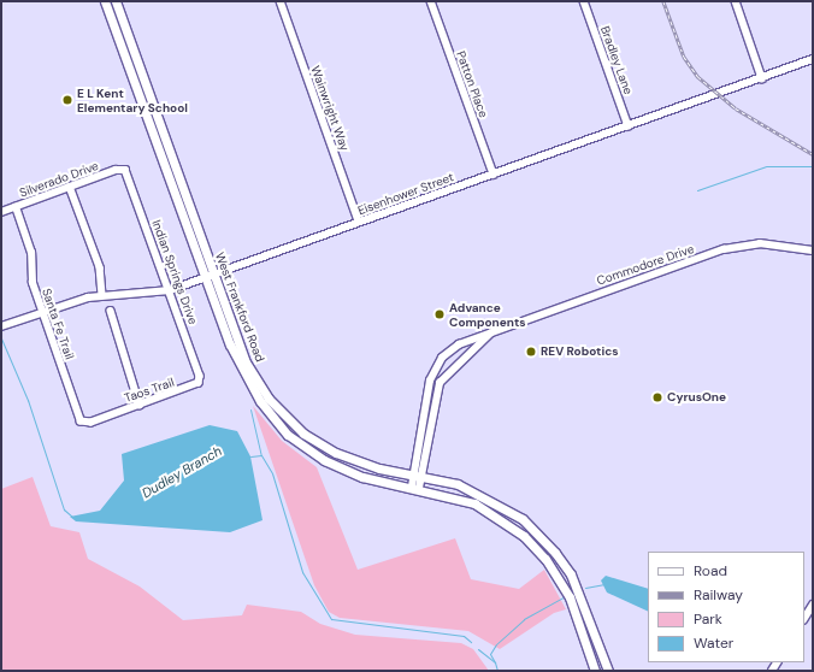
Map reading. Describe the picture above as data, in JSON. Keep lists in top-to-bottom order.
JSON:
{
  "streets": {
    "main road": ["West Frankford Road"],
    "street": [
      "Bradley Lane",
      "Patton Place",
      "Wainwright Way",
      "Silverado Drive",
      "Eisenhower Street",
      "Commodore Drive",
      "Indian Springs Drive",
      "Santa Fe Trail",
      "Taos Trail"
    ]
  },
  "crossings": [
    ["Bradley Lane", "Eisenhower Street"],
    ["Patton Place", "Eisenhower Street"],
    ["Wainwright Way", "Eisenhower Street"],
    ["Silverado Drive", "Indian Springs Drive"],
    ["Silverado Drive", "Santa Fe Trail"],
    ["Eisenhower Street", "Indian Springs Drive"],
    ["Eisenhower Street", "West Frankford Road"],
    ["Eisenhower Street", "Santa Fe Trail"],
    ["Commodore Drive", "West Frankford Road"],
    ["Indian Springs Drive", "Taos Trail"],
    ["Santa Fe Trail", "Taos Trail"]
  ],
  "water": ["Dudley Branch"],
  "places": [
    "E L Kent Elementary School",
    "Advance Components",
    "REV Robotics",
    "CyrusOne"
  ],
  "legend": [
    "Road",
    "Railway",
    "Park",
    "Water"
  ]
}
